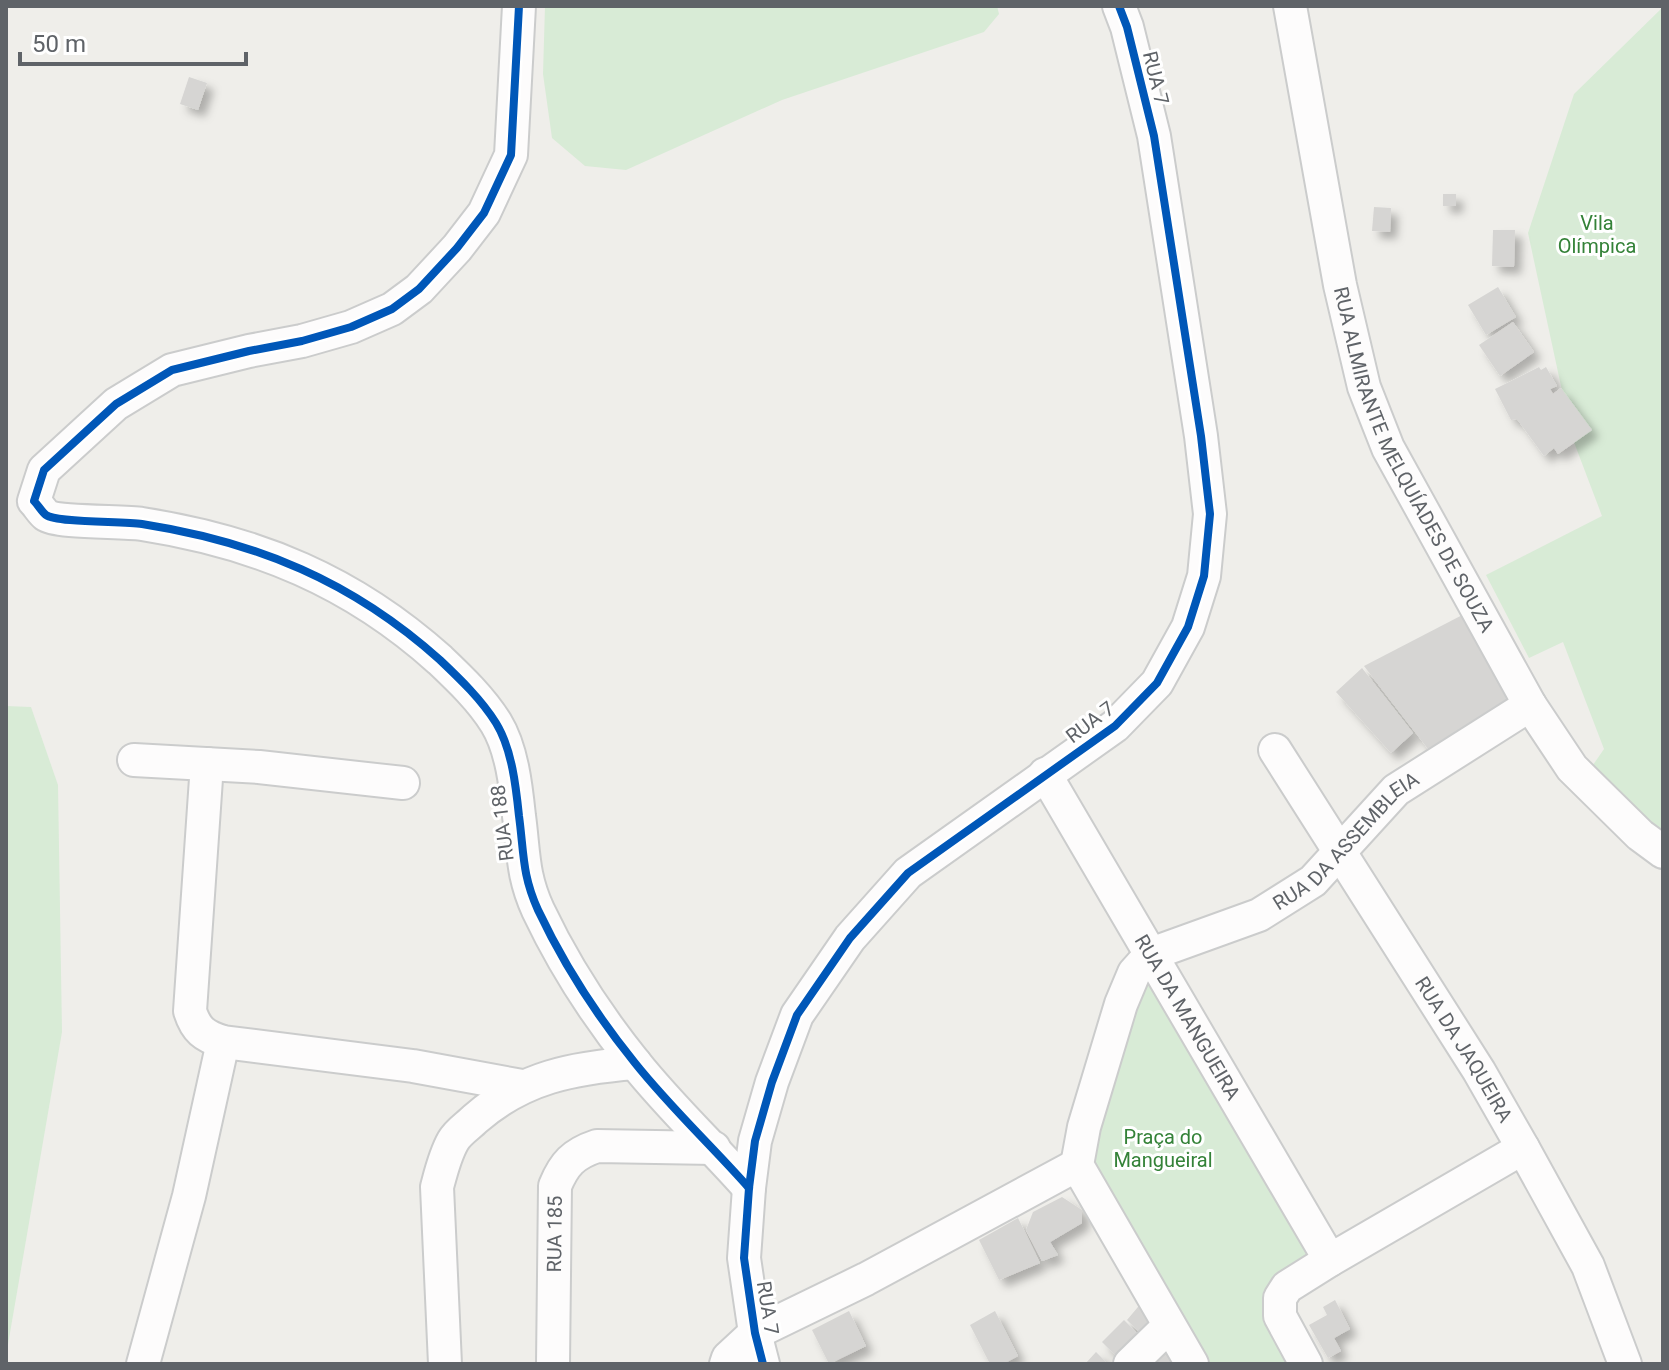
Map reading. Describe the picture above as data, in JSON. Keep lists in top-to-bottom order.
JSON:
{
  "streets": {
    "street": [
      "RUA 7",
      "RUA ALMIRANTE MELQUÍADES DE SOUZA",
      "RUA 188",
      "RUA DA ASSEMBLEIA",
      "RUA DA MANGUEIRA",
      "RUA DA JAQUEIRA",
      "RUA 185"
    ]
  },
  "crossings": [
    ["RUA 7", "RUA 188"],
    ["RUA 7", "RUA DA MANGUEIRA"],
    ["RUA ALMIRANTE MELQUÍADES DE SOUZA", "RUA DA ASSEMBLEIA"],
    ["RUA 188", "RUA 185"],
    ["RUA DA ASSEMBLEIA", "RUA DA MANGUEIRA"],
    ["RUA DA ASSEMBLEIA", "RUA DA JAQUEIRA"]
  ],
  "parks": ["Vila Olímpica", "Praça do Mangueiral"],
  "scale_bar": "50 m"
}
